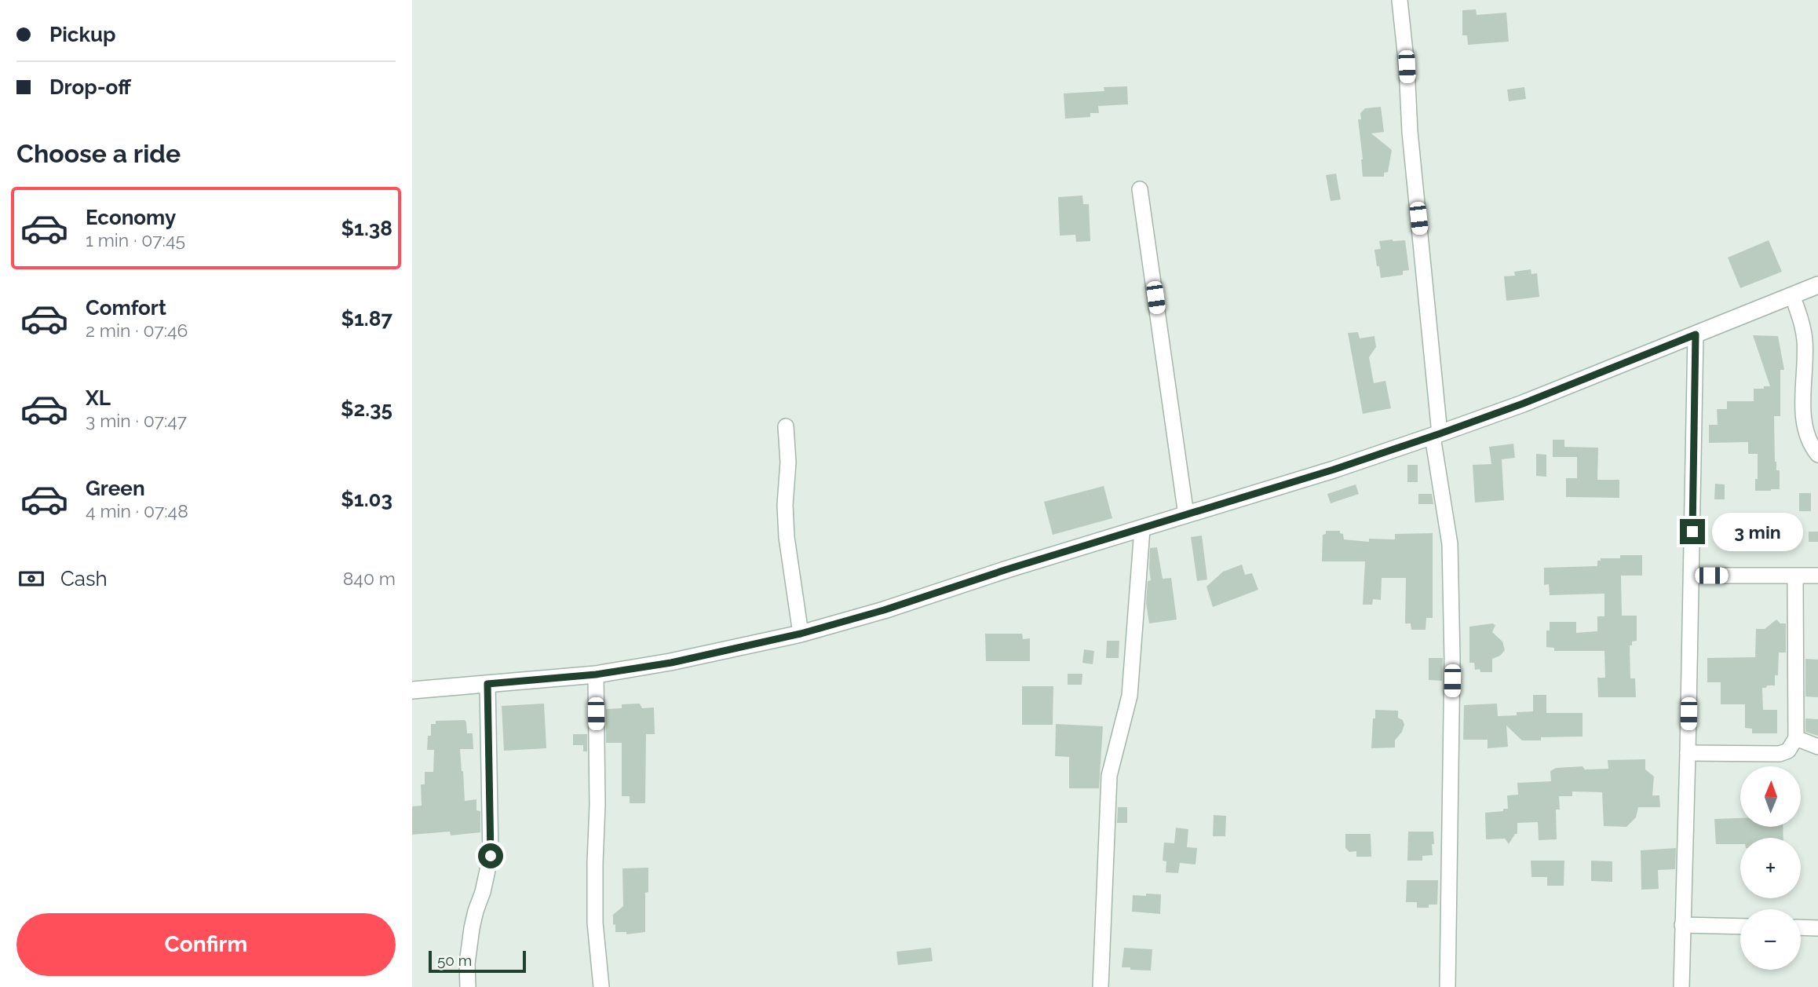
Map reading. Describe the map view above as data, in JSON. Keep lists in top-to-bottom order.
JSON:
{
  "scale_bar": "50 m",
  "north": "top",
  "page": {
    "banner": ["Pickup", "Drop-off"],
    "heading": "Choose a ride",
    "list": [
      {
        "name": "Economy",
        "note": "1 min · 07:45",
        "value": "$1.38"
      },
      {
        "name": "Comfort",
        "note": "2 min · 07:46",
        "value": "$1.87"
      },
      {
        "name": "XL",
        "note": "3 min · 07:47",
        "value": "$2.35"
      },
      {
        "name": "Green",
        "note": "4 min · 07:48",
        "value": "$1.03"
      }
    ],
    "bubble": "3 min",
    "pay": ["Cash", "840 m"],
    "map_buttons": ["+", "−"],
    "buttons": "Confirm",
    "scale": "50 m"
  }
}
